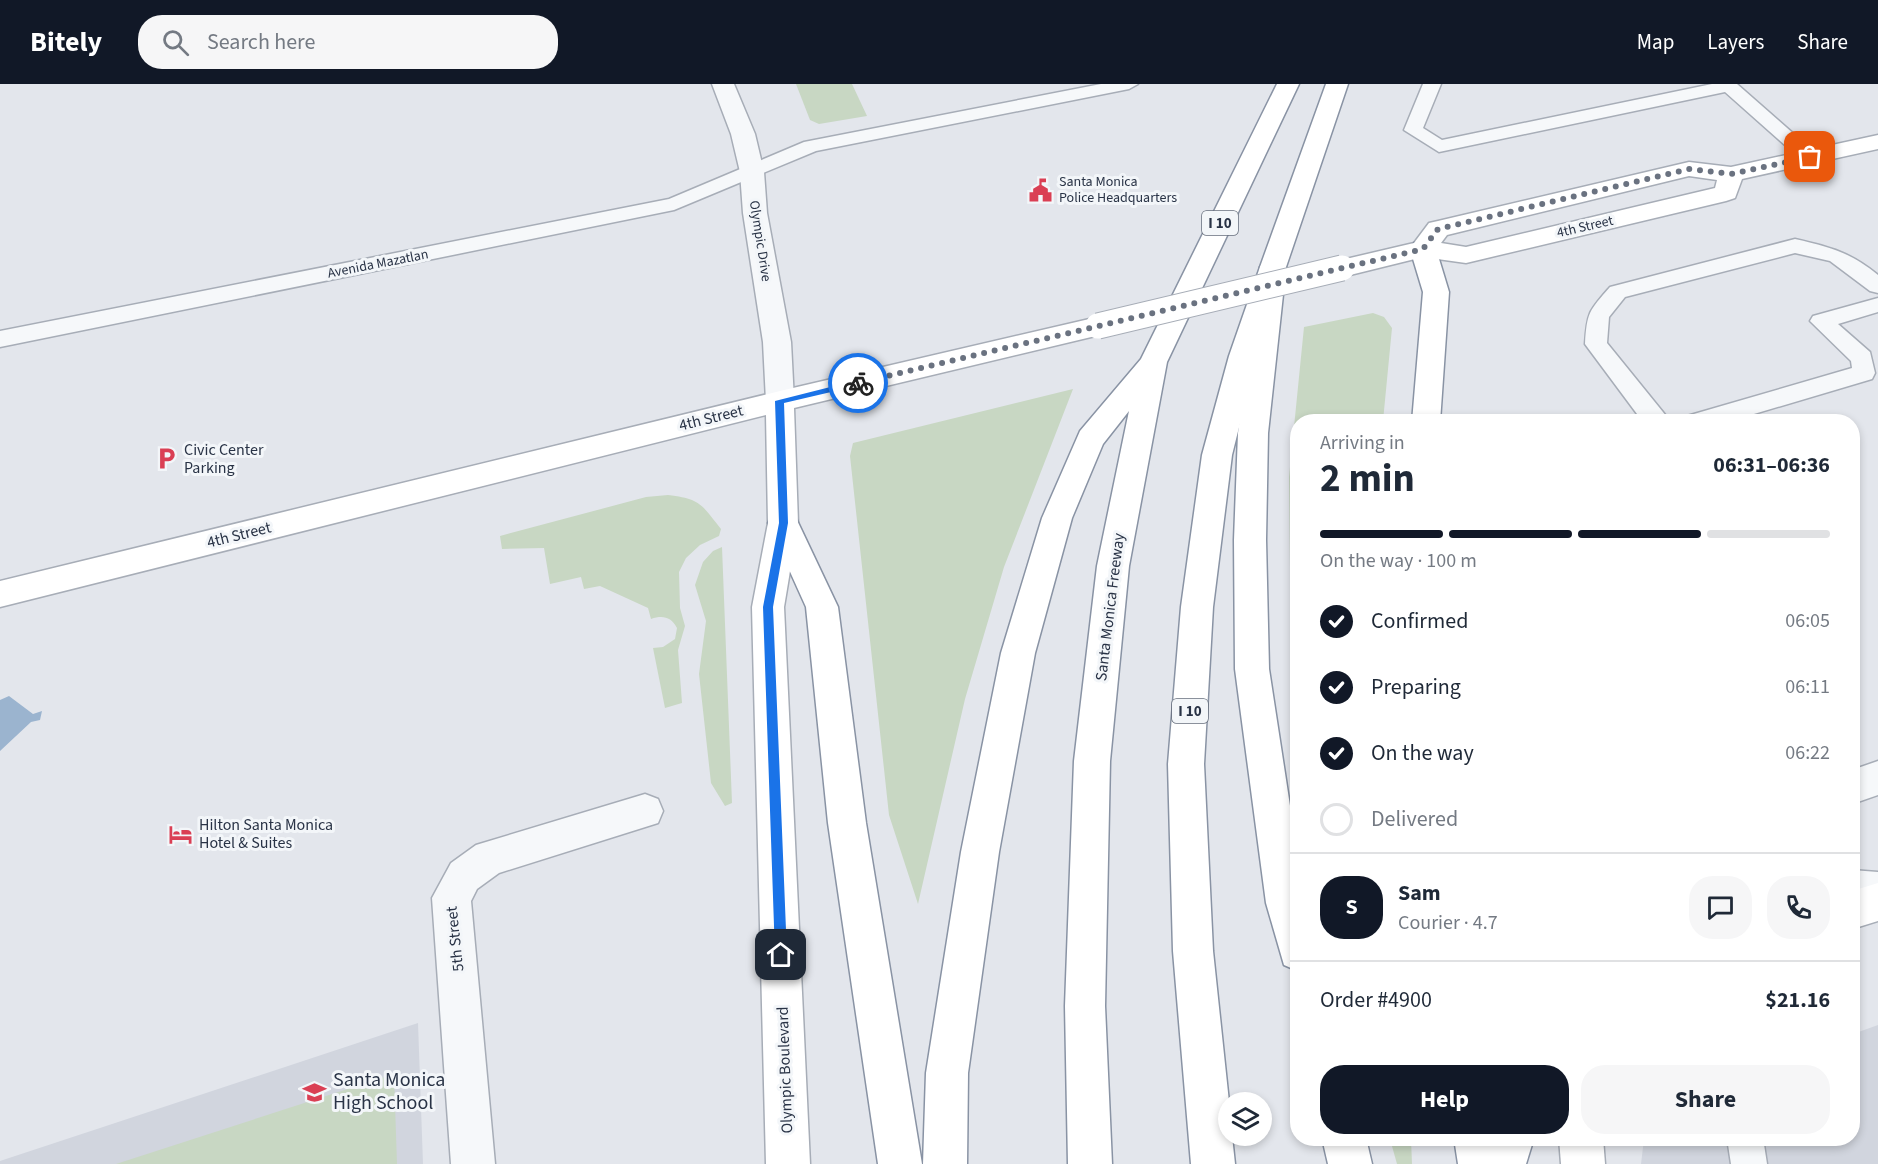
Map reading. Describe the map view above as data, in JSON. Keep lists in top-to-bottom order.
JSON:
{
  "streets": {
    "main road": [
      "I 10",
      "4th Street",
      "Santa Monica Freeway",
      "Olympic Boulevard"
    ],
    "street": ["Olympic Drive", "5th Street"],
    "lane": ["Avenida Mazatlan"]
  },
  "crossings": [
    ["4th Street", "Olympic Drive"],
    ["4th Street", "Olympic Boulevard"],
    ["Olympic Drive", "Avenida Mazatlan"],
    ["Olympic Drive", "Olympic Boulevard"]
  ],
  "places": {
    "public building": ["Santa Monica Police Headquarters"],
    "parking": ["Civic Center Parking"],
    "hotel": ["Hilton Santa Monica Hotel & Suites"],
    "school or university": ["Santa Monica High School"]
  },
  "page": {
    "header": "Bitely",
    "search": "Search here",
    "nav": ["Map", "Layers", "Share"],
    "heading": ["2 min", "Arriving in", "06:31–06:36"],
    "panel": [
      "Sam",
      "Courier · 4.7",
      "Order #4900",
      "$21.16"
    ],
    "bar": "On the way · 100 m",
    "list": [
      ["Confirmed", "06:05"],
      ["Preparing", "06:11"],
      ["On the way", "06:22"],
      "Delivered"
    ],
    "round": "S",
    "buttons": ["Help", "Share"]
  }
}
